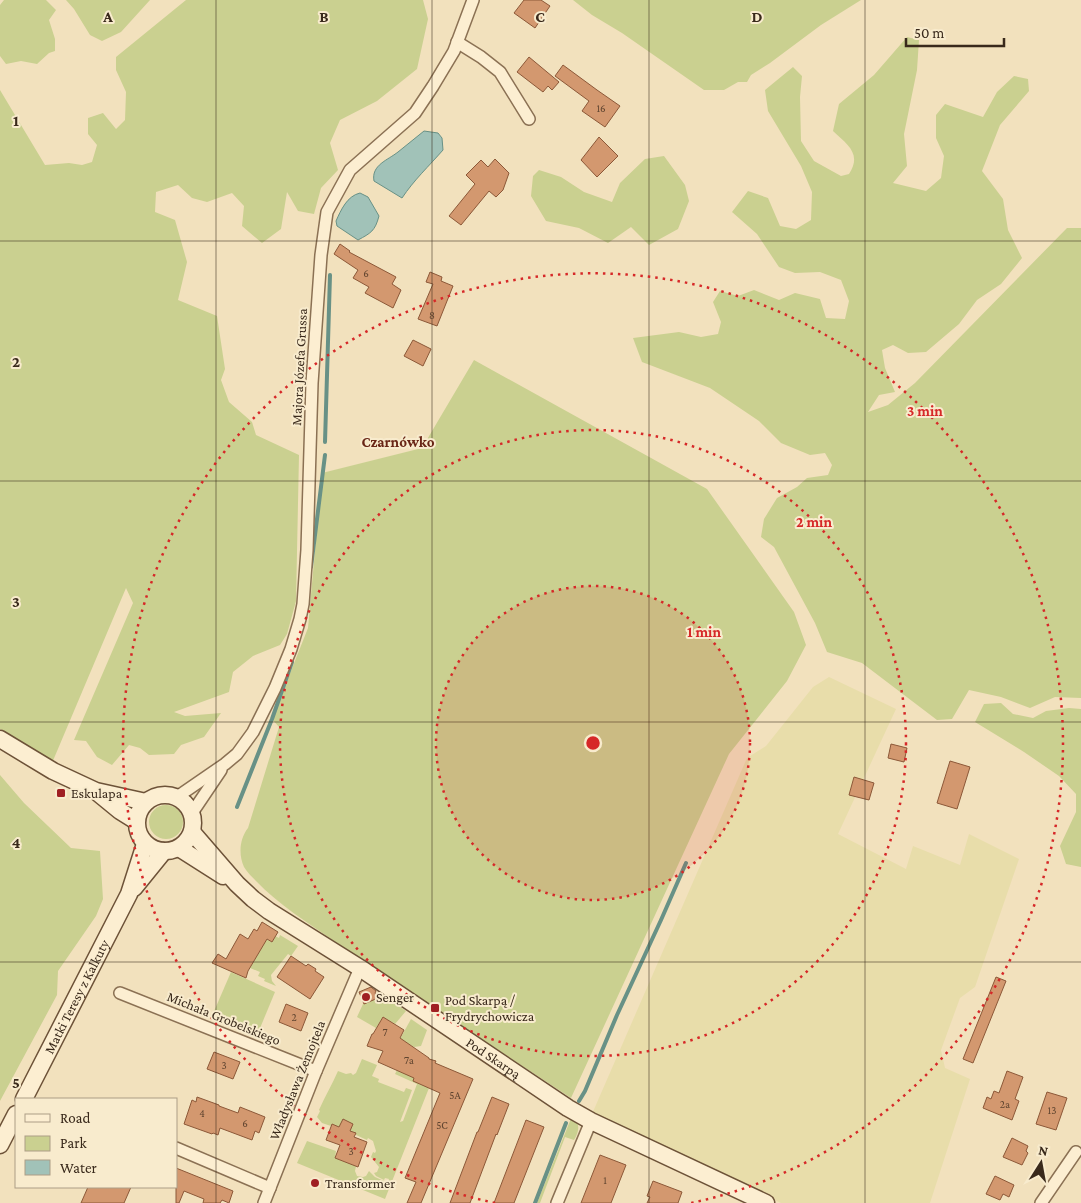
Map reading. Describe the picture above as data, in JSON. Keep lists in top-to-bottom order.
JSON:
{
  "streets": {
    "street": [
      "Majora Józefa Grussa",
      "Matki Teresy z Kalkuty",
      "Michała Grobelskiego",
      "Pod Skarpą",
      "Władysława Żemojtela"
    ]
  },
  "crossings": [
    ["Majora Józefa Grussa", "Matki Teresy z Kalkuty"],
    ["Majora Józefa Grussa", "Pod Skarpą"],
    ["Matki Teresy z Kalkuty", "Pod Skarpą"],
    ["Michała Grobelskiego", "Władysława Żemojtela"],
    ["Pod Skarpą", "Władysława Żemojtela"]
  ],
  "districts": ["Czarnówko"],
  "places": {
    "transit": ["Eskulapa", "Pod Skarpą / Frydrychowicza"],
    "other": ["Senger", "Transformer"]
  },
  "house_numbers": [
    "16",
    "6",
    "8",
    "2",
    "7",
    "7a",
    "3",
    "5A",
    "2a",
    "13",
    "4",
    "6",
    "5C",
    "3",
    "1"
  ],
  "legend": ["Road", "Park", "Water"],
  "scale_bar": "50 m",
  "north": "top",
  "grid": {
    "columns": [
      "A",
      "B",
      "C",
      "D"
    ],
    "rows": [
      "1",
      "2",
      "3",
      "4",
      "5"
    ]
  },
  "rings": ["3 min", "2 min", "1 min"]
}
